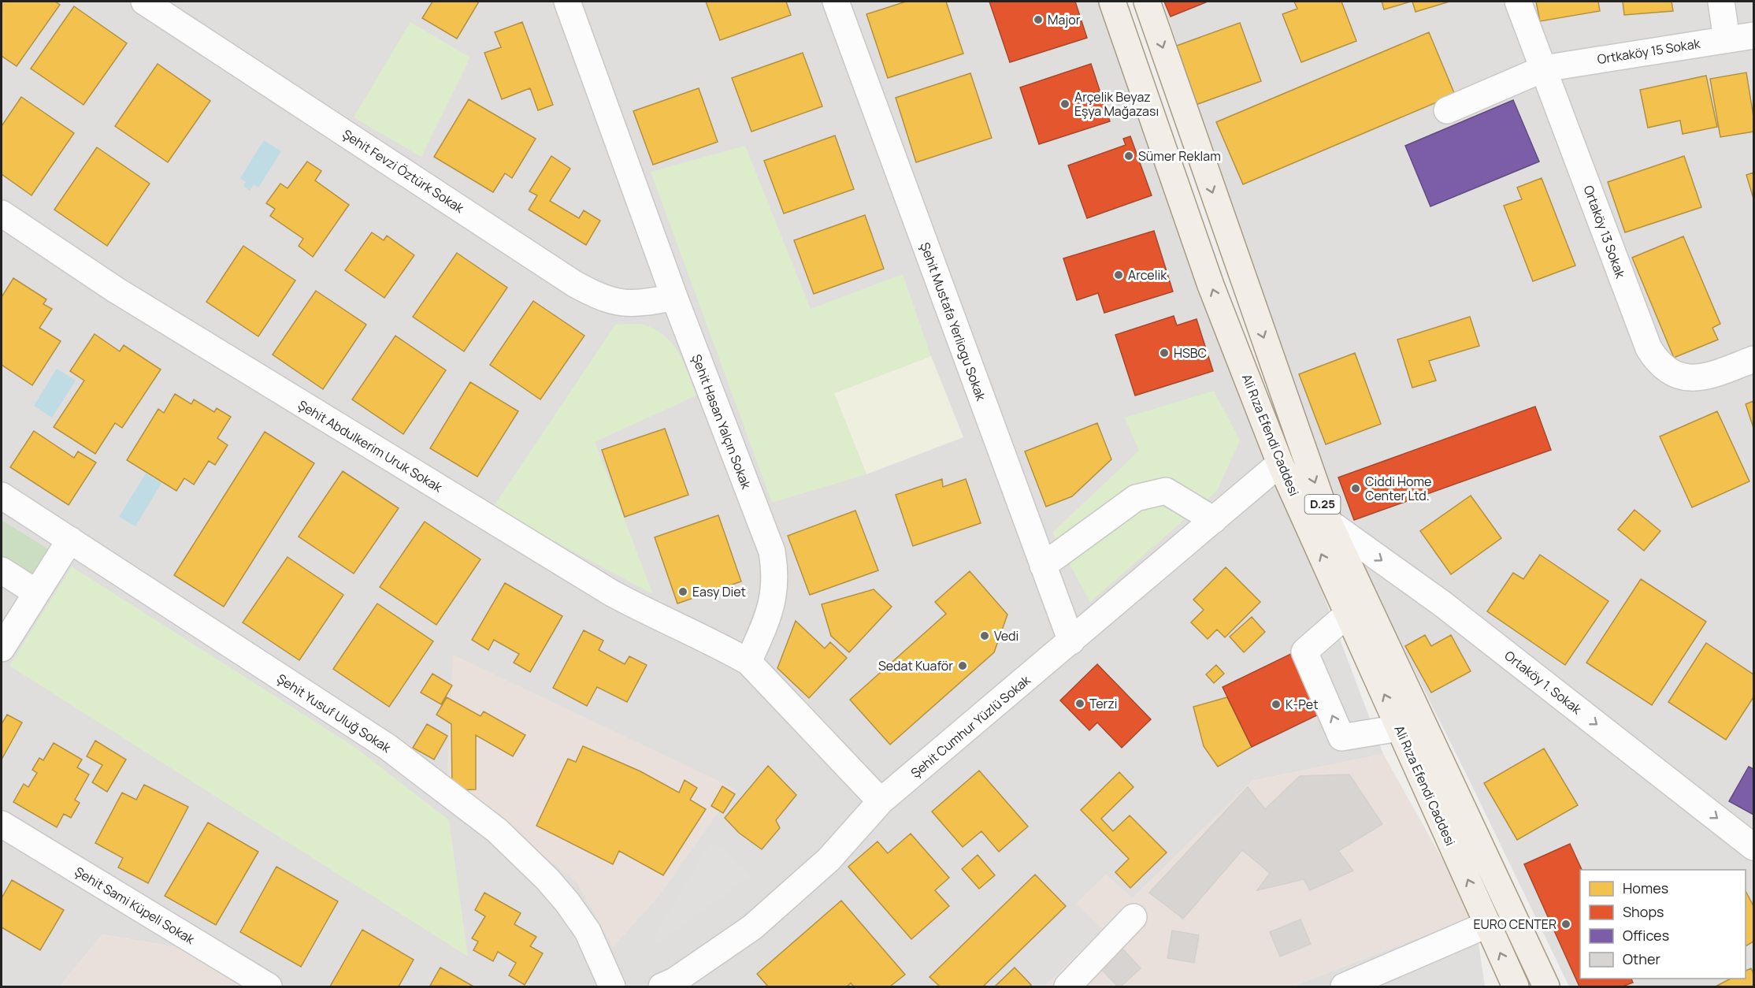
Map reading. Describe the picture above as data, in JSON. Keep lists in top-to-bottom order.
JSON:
{
  "streets": {
    "main road": ["Ali Rıza Efendi Caddesi", "D.25"],
    "street": [
      "Ortkaköy 15 Sokak",
      "Şehit Fevzi Öztürk Sokak",
      "Ortaköy 13 Sokak",
      "Şehit Mustafa Yerliogu Sokak",
      "Şehit Hasan Yalçın Sokak",
      "Şehit Abdulkerim Uruk Sokak",
      "Ortaköy 1. Sokak",
      "Şehit Yusuf Uluğ Sokak",
      "Şehit Cumhur Yüzlü Sokak",
      "Şehit Sami Küpeli Sokak"
    ]
  },
  "crossings": [
    ["Ortkaköy 15 Sokak", "Ortaköy 13 Sokak"],
    ["Şehit Fevzi Öztürk Sokak", "Şehit Hasan Yalçın Sokak"],
    ["Şehit Mustafa Yerliogu Sokak", "Şehit Cumhur Yüzlü Sokak"],
    ["Şehit Hasan Yalçın Sokak", "Şehit Abdulkerim Uruk Sokak"],
    ["Ali Rıza Efendi Caddesi", "Ortaköy 1. Sokak"],
    ["Ali Rıza Efendi Caddesi", "Şehit Cumhur Yüzlü Sokak"]
  ],
  "one_way": ["Ortaköy 1. Sokak"],
  "places": [
    "Major",
    "Arçelik Beyaz Eşya Mağazası",
    "Sümer Reklam",
    "Arcelik",
    "HSBC",
    "Ciddi Home Center Ltd.",
    "Easy Diet",
    "Vedi",
    "Sedat Kuaför",
    "Terzi",
    "K-Pet",
    "EURO CENTER"
  ],
  "legend": [
    "Homes",
    "Shops",
    "Offices",
    "Other"
  ]
}
